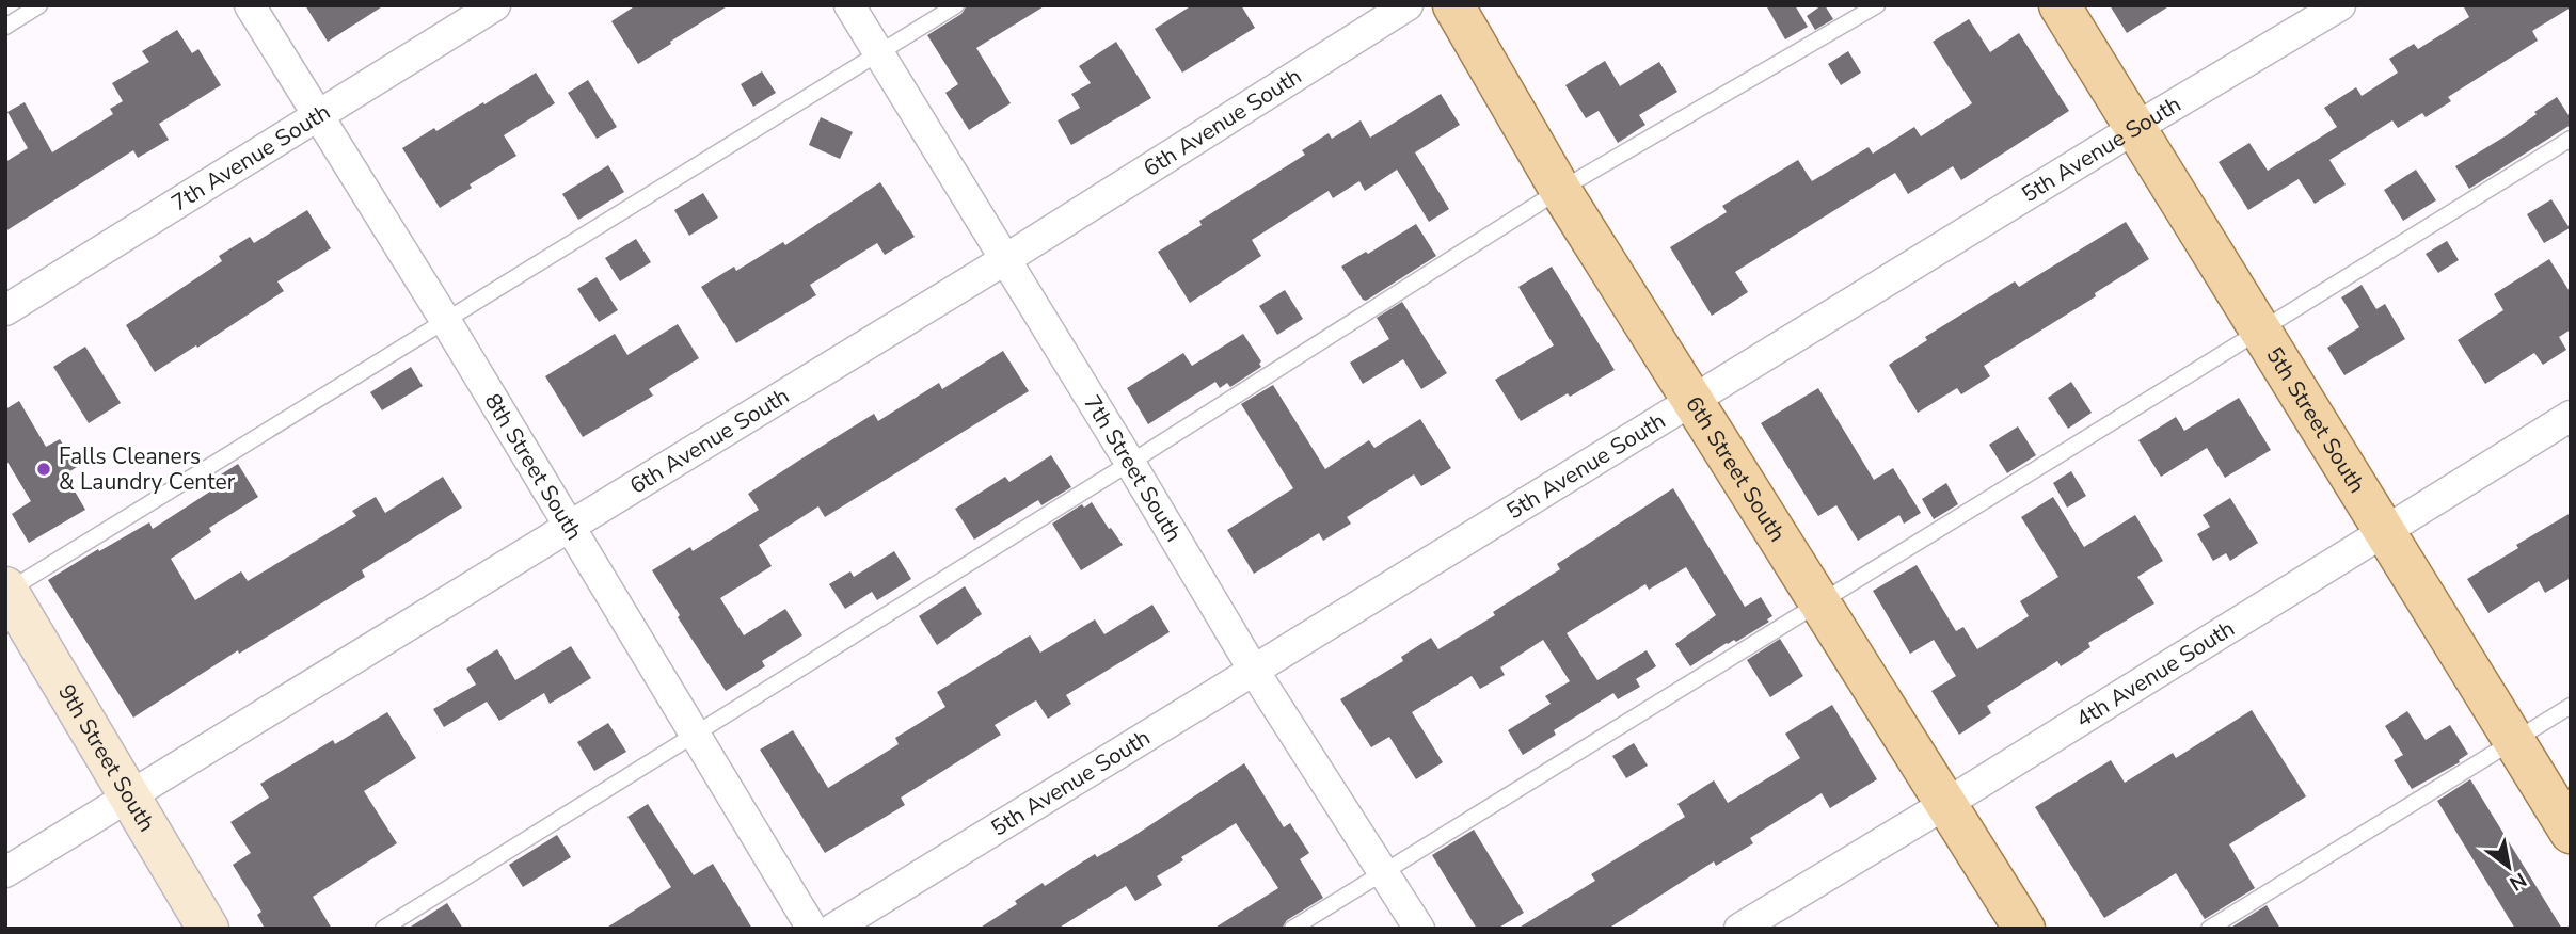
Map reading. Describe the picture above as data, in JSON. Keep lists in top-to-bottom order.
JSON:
{
  "streets": {
    "main road": ["5th Street South", "6th Street South", "9th Street South"],
    "street": [
      "6th Avenue South",
      "5th Avenue South",
      "7th Avenue South",
      "8th Street South",
      "7th Street South",
      "4th Avenue South"
    ]
  },
  "crossings": [
    ["6th Avenue South", "8th Street South"],
    ["6th Avenue South", "7th Street South"],
    ["6th Avenue South", "9th Street South"],
    ["5th Avenue South", "5th Street South"],
    ["5th Avenue South", "7th Street South"],
    ["5th Avenue South", "6th Street South"],
    ["7th Avenue South", "8th Street South"],
    ["5th Street South", "4th Avenue South"],
    ["6th Street South", "4th Avenue South"]
  ],
  "places": ["Falls Cleaners & Laundry Center"],
  "north": "bottom right"
}
